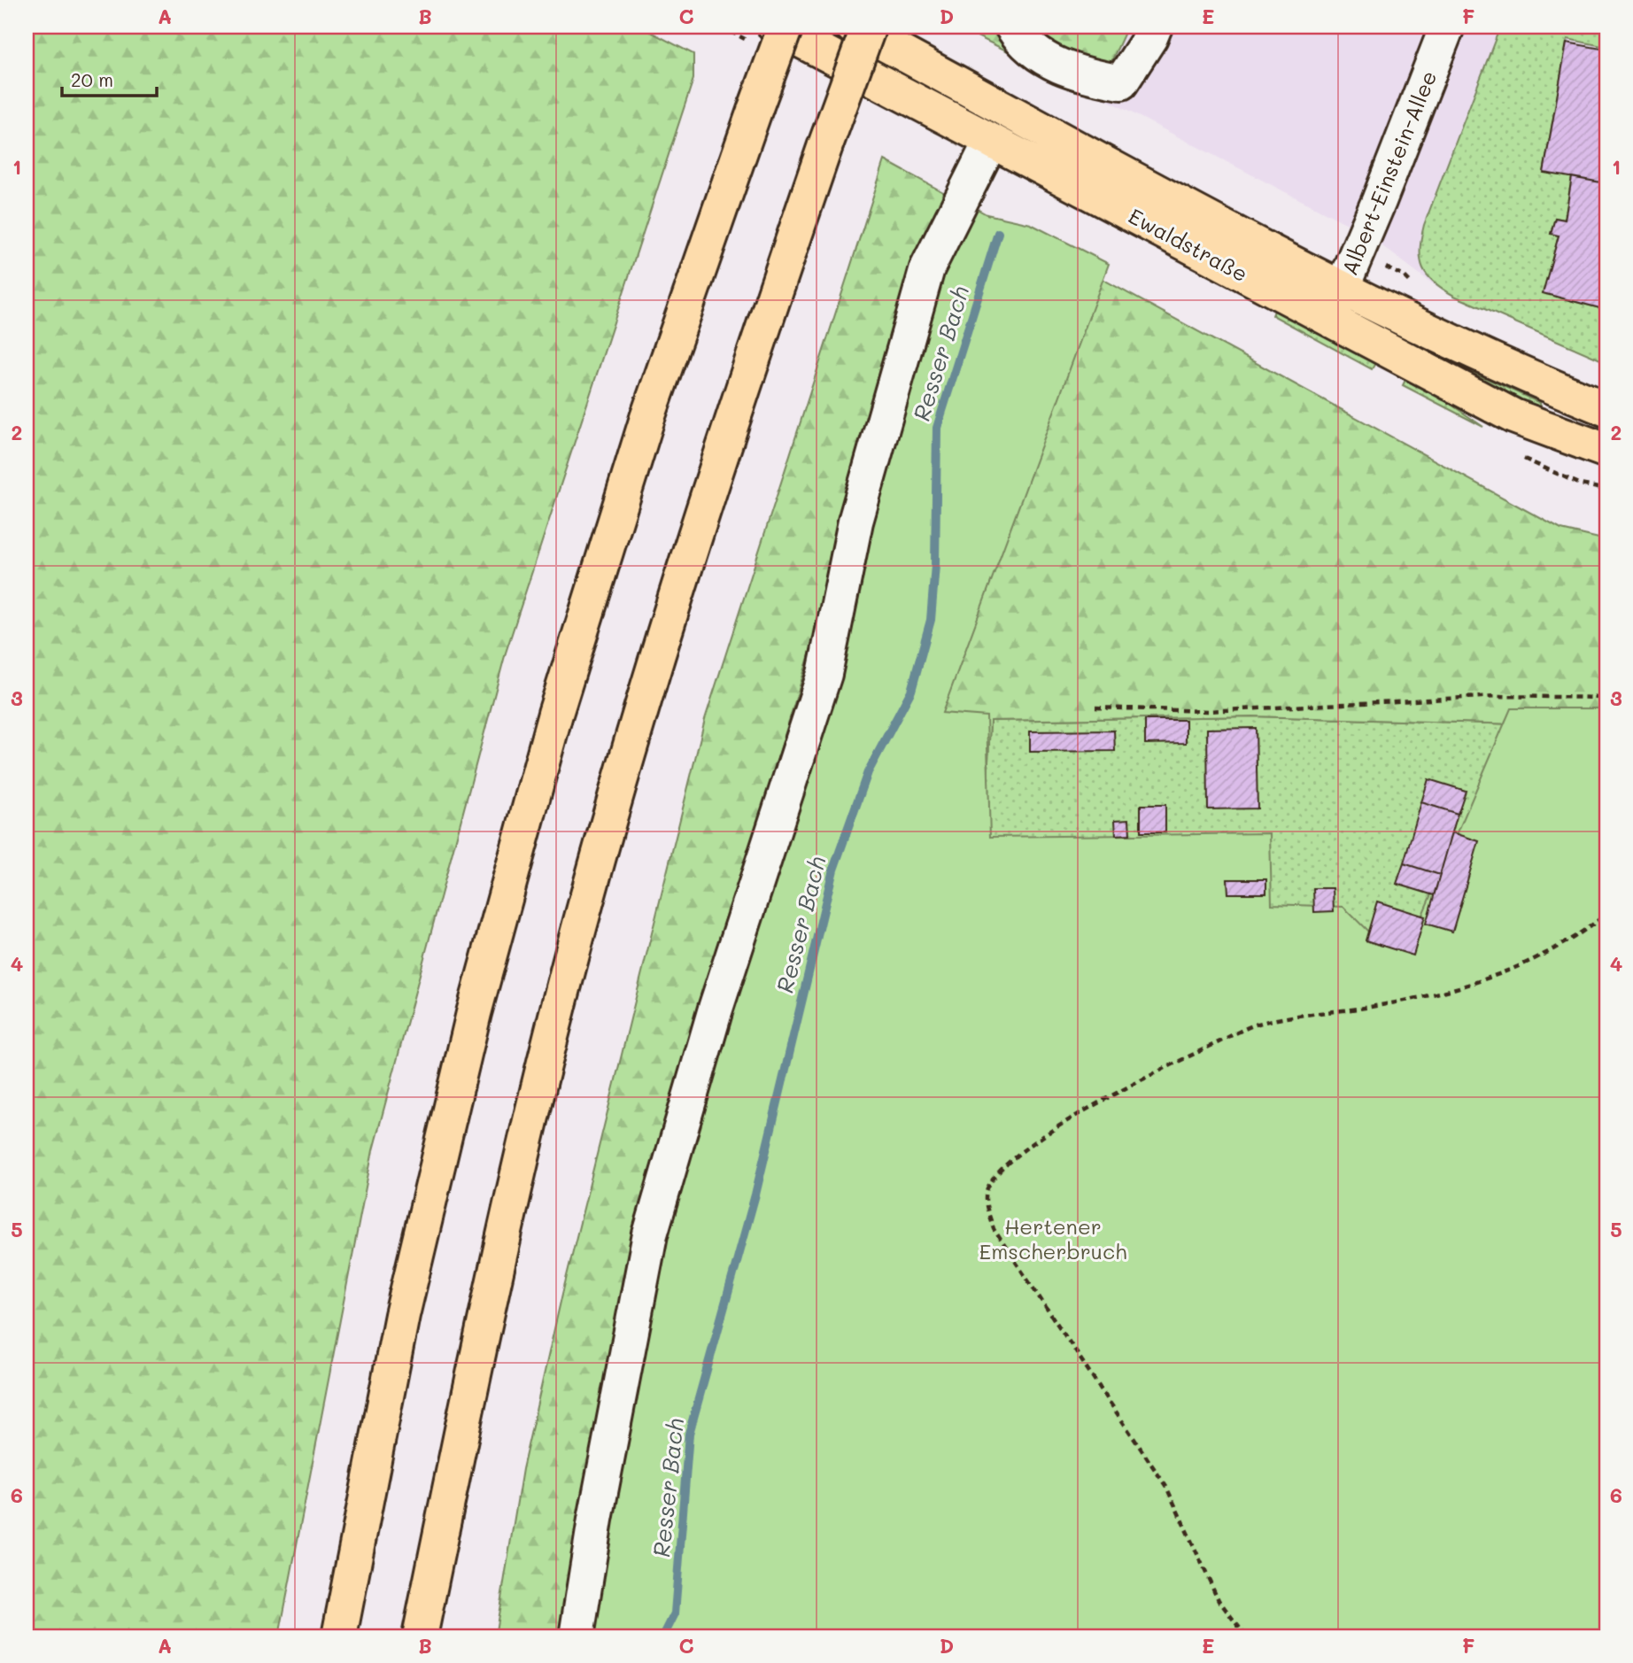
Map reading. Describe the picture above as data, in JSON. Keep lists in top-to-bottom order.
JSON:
{
  "streets": {
    "main road": ["Ewaldstraße"],
    "street": ["Albert-Einstein-Allee"]
  },
  "crossings": [
    ["Albert-Einstein-Allee", "Ewaldstraße"]
  ],
  "water": ["Resser Bach"],
  "parks": ["Hertener Emscherbruch"],
  "scale_bar": "20 m",
  "grid": {
    "columns": [
      "A",
      "B",
      "C",
      "D",
      "E",
      "F"
    ],
    "rows": [
      "1",
      "2",
      "3",
      "4",
      "5",
      "6"
    ]
  }
}
